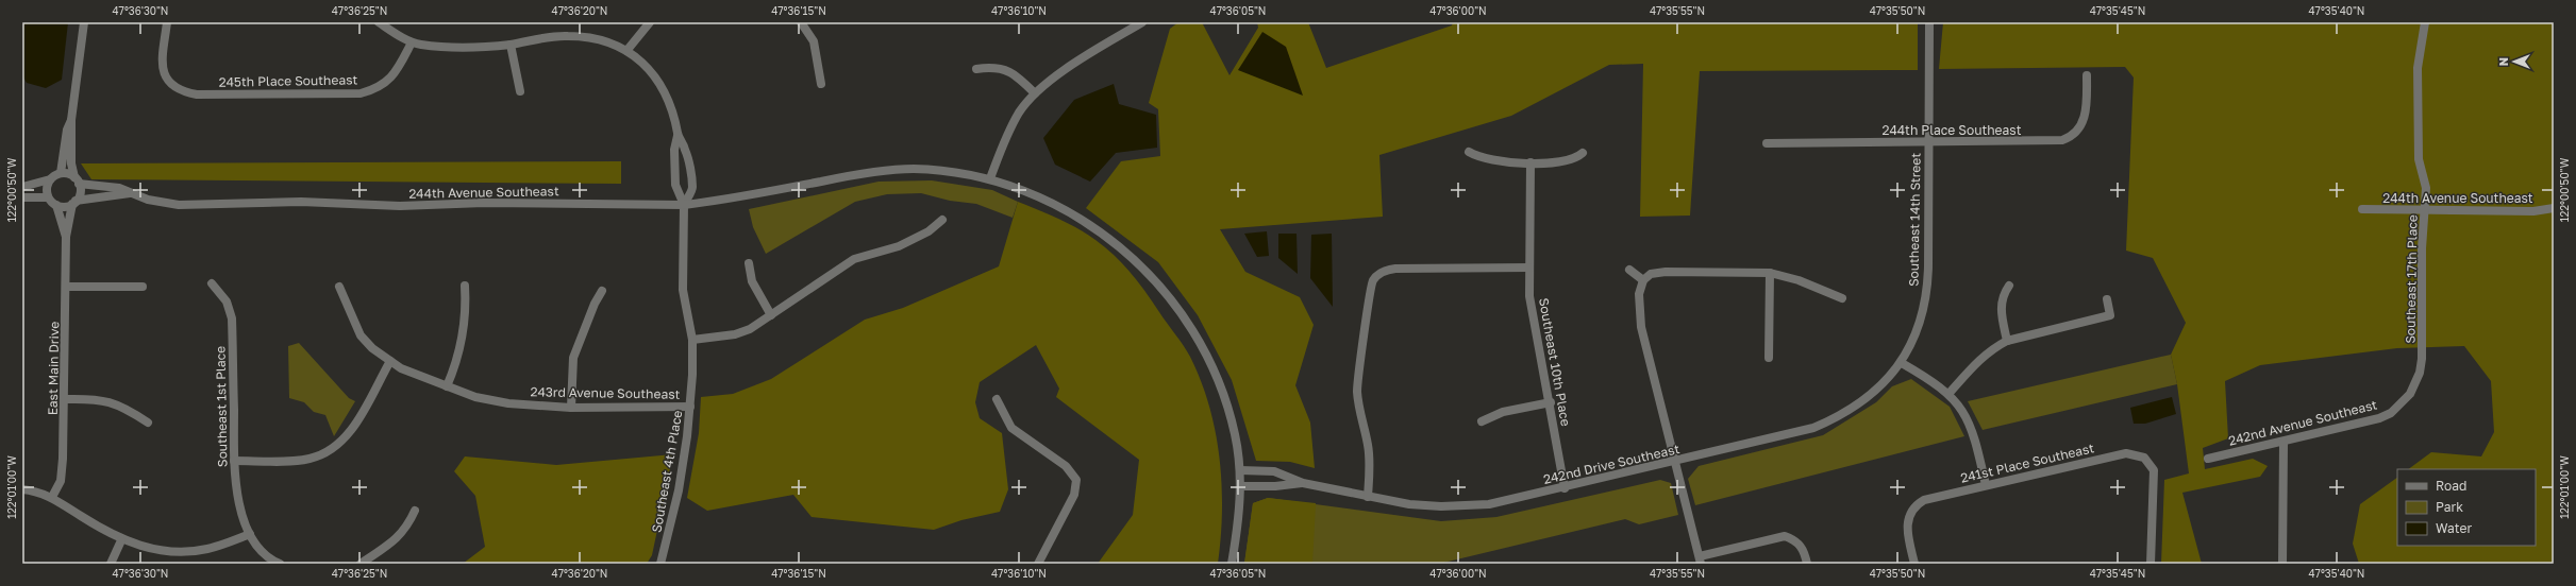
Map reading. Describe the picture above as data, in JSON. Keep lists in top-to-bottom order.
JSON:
{
  "streets": {
    "street": [
      "245th Place Southeast",
      "244th Place Southeast",
      "244th Avenue Southeast",
      "Southeast 14th Street",
      "Southeast 17th Place",
      "Southeast 10th Place",
      "East Main Drive",
      "243rd Avenue Southeast",
      "Southeast 1st Place",
      "242nd Avenue Southeast",
      "241st Place Southeast",
      "242nd Drive Southeast",
      "Southeast 4th Place"
    ]
  },
  "crossings": [
    ["245th Place Southeast", "Southeast 4th Place"],
    ["244th Place Southeast", "Southeast 14th Street"],
    ["244th Avenue Southeast", "Southeast 17th Place"],
    ["244th Avenue Southeast", "East Main Drive"],
    ["244th Avenue Southeast", "242nd Drive Southeast"],
    ["244th Avenue Southeast", "Southeast 4th Place"],
    ["Southeast 14th Street", "242nd Drive Southeast"],
    ["Southeast 17th Place", "242nd Avenue Southeast"],
    ["Southeast 10th Place", "242nd Drive Southeast"],
    ["243rd Avenue Southeast", "Southeast 4th Place"]
  ],
  "legend": ["Road", "Park", "Water"],
  "north": "left",
  "coordinates": [
    "47°36'30\"N",
    "47°36'25\"N",
    "47°36'20\"N",
    "47°36'15\"N",
    "47°36'10\"N",
    "47°36'05\"N",
    "47°36'00\"N",
    "47°35'55\"N",
    "47°35'50\"N",
    "47°35'45\"N",
    "47°35'40\"N",
    "122°00'50\"W",
    "122°01'00\"W"
  ]
}
